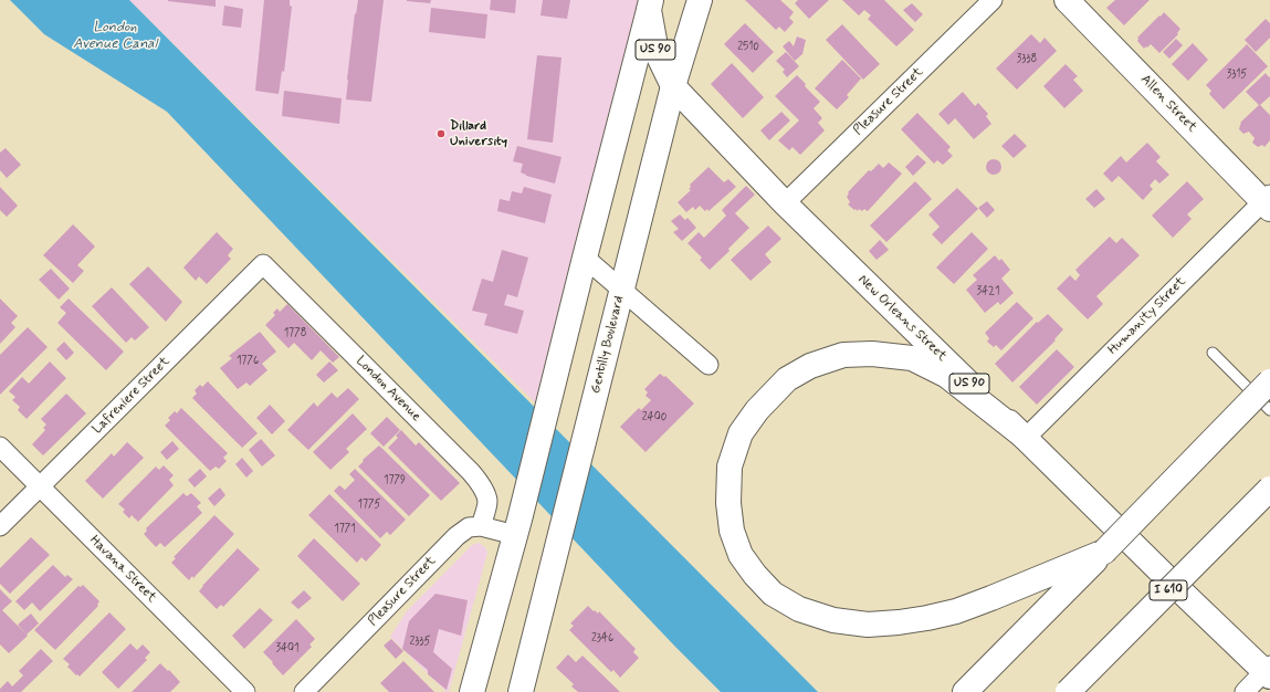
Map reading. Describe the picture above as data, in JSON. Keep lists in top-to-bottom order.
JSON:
{
  "streets": {
    "main road": [
      "US 90",
      "Allen Street",
      "New Orleans Street",
      "Gentilly Boulevard",
      "I 610"
    ],
    "street": [
      "Pleasure Street",
      "Humanity Street",
      "London Avenue",
      "Lafreniere Street",
      "Havana Street"
    ]
  },
  "crossings": [
    ["Pleasure Street", "New Orleans Street"],
    ["Pleasure Street", "London Avenue"],
    ["Allen Street", "Humanity Street"],
    ["Humanity Street", "New Orleans Street"],
    ["New Orleans Street", "Gentilly Boulevard"],
    ["London Avenue", "Lafreniere Street"],
    ["Lafreniere Street", "Havana Street"]
  ],
  "water": ["London Avenue Canal"],
  "places": ["Dillard University"],
  "house_numbers": [
    "2510",
    "3338",
    "3315",
    "3421",
    "1778",
    "1776",
    "2400",
    "1779",
    "1775",
    "1771",
    "2346",
    "2335",
    "3401"
  ]
}
